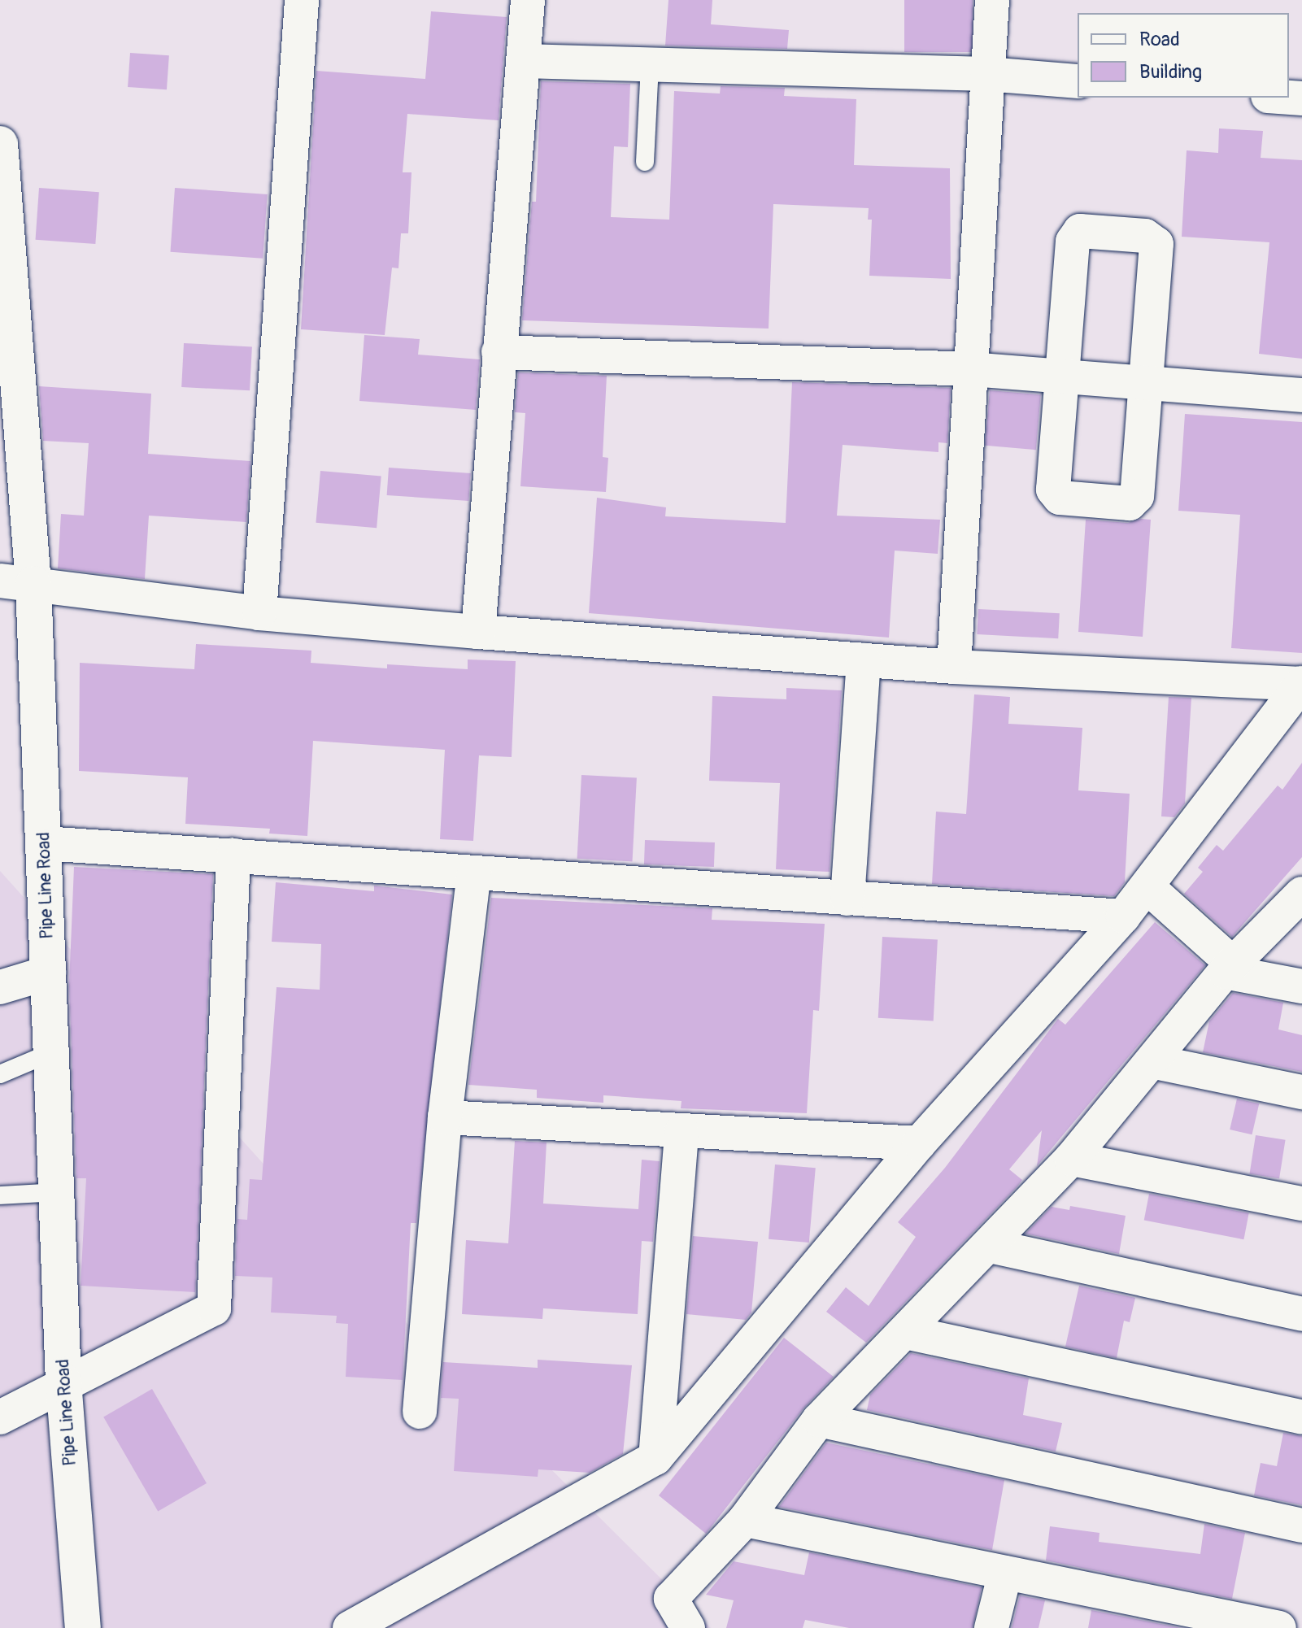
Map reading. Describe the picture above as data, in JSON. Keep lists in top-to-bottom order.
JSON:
{
  "streets": {
    "street": ["Pipe Line Road"]
  },
  "legend": ["Road", "Building"]
}
